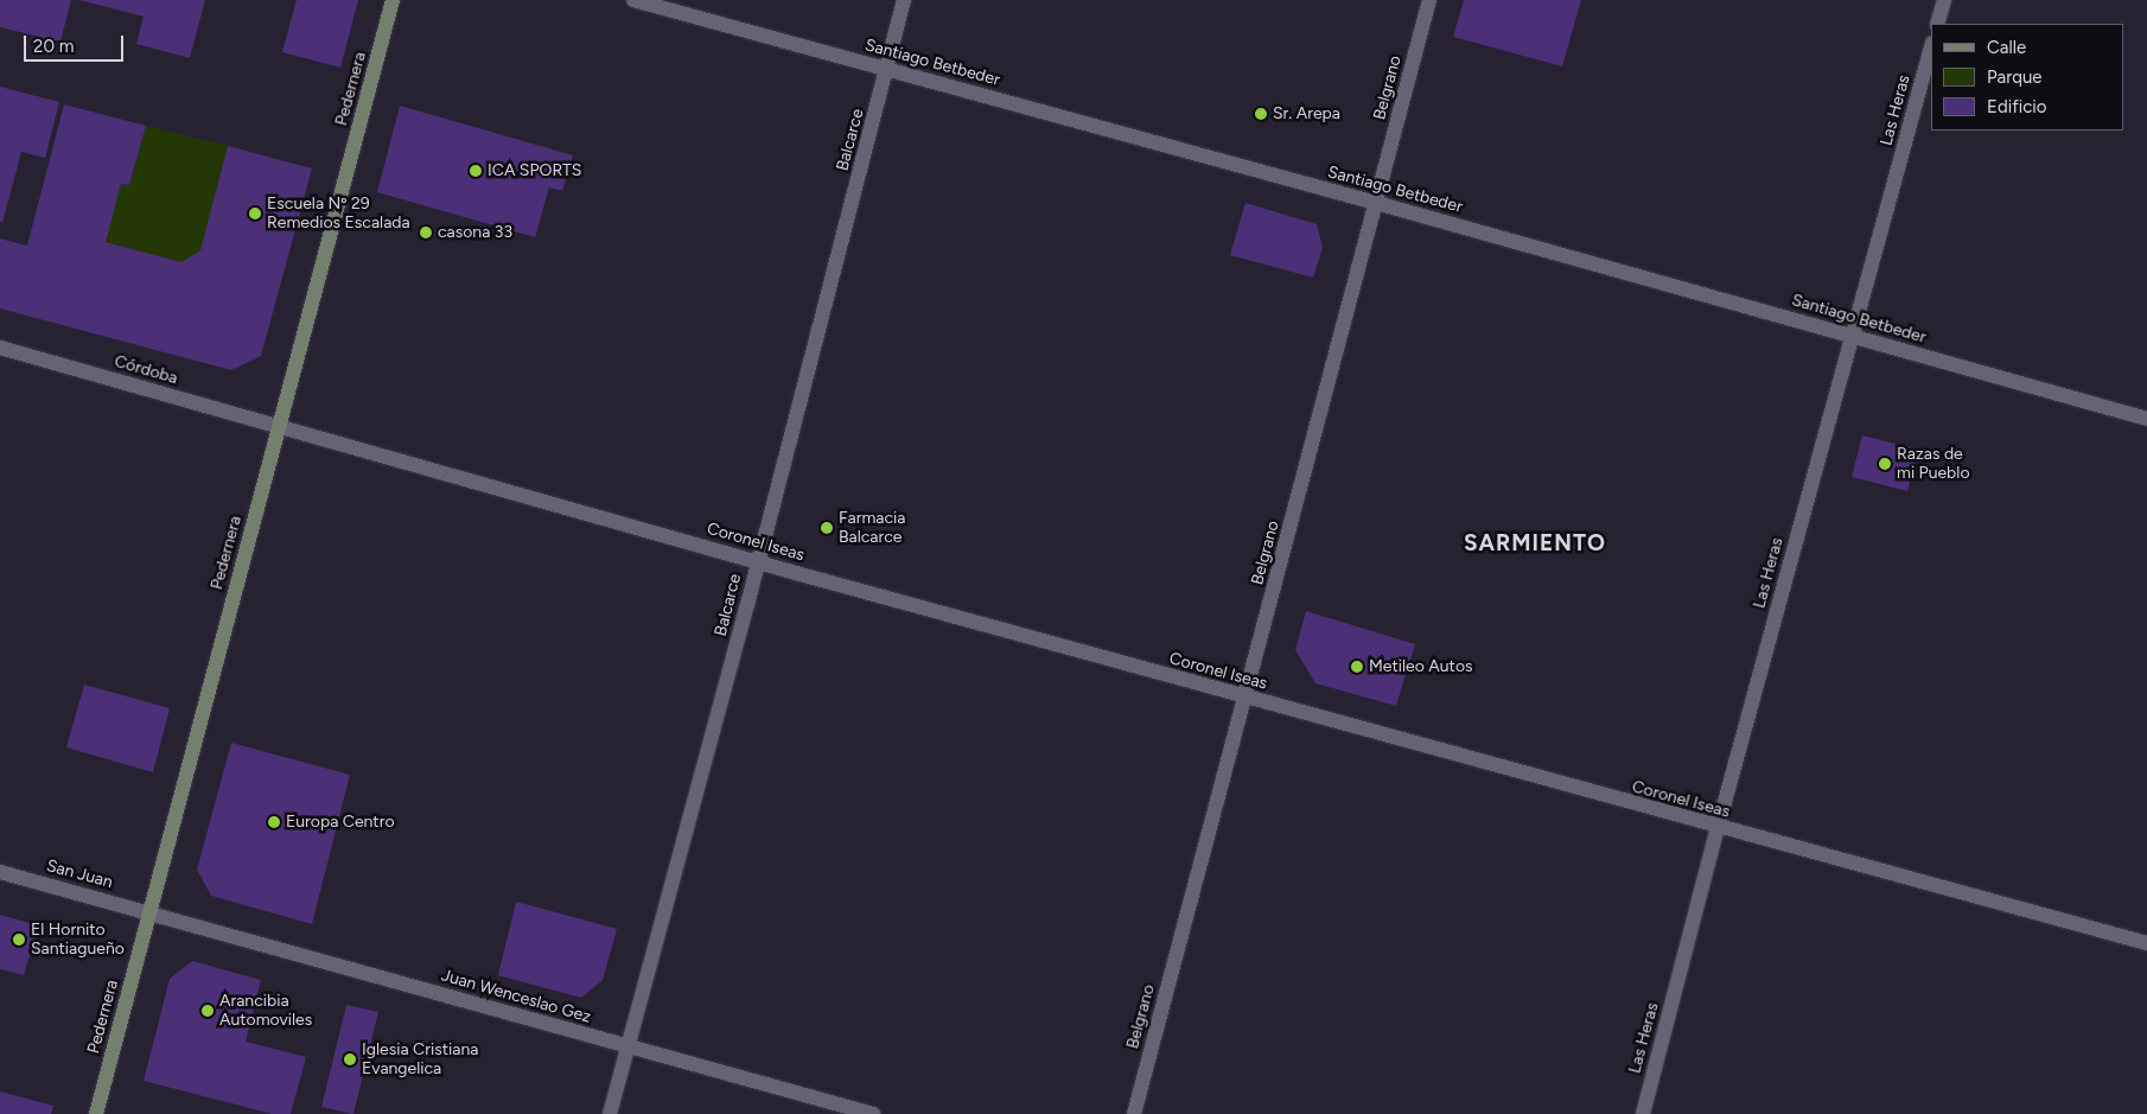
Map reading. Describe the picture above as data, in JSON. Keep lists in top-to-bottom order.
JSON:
{
  "streets": {
    "street": [
      "Santiago Betbeder",
      "Belgrano",
      "Pedernera",
      "Las Heras",
      "Balcarce",
      "Córdoba",
      "Coronel Iseas",
      "San Juan",
      "Juan Wenceslao Gez"
    ]
  },
  "crossings": [
    ["Santiago Betbeder", "Belgrano"],
    ["Santiago Betbeder", "Las Heras"],
    ["Santiago Betbeder", "Balcarce"],
    ["Belgrano", "Coronel Iseas"],
    ["Pedernera", "Córdoba"],
    ["Pedernera", "Coronel Iseas"],
    ["Pedernera", "San Juan"],
    ["Pedernera", "Juan Wenceslao Gez"],
    ["Las Heras", "Coronel Iseas"],
    ["Balcarce", "Coronel Iseas"],
    ["Balcarce", "Juan Wenceslao Gez"],
    ["Córdoba", "Coronel Iseas"],
    ["San Juan", "Juan Wenceslao Gez"]
  ],
  "districts": ["SARMIENTO"],
  "places": [
    "Sr. Arepa",
    "ICA SPORTS",
    "Escuela Nº 29 Remedios Escalada",
    "casona 33",
    "Razas de mi Pueblo",
    "Farmacia Balcarce",
    "Metileo Autos",
    "Europa Centro",
    "El Hornito Santiagueño",
    "Arancibia Automoviles",
    "Iglesia Cristiana Evangelica"
  ],
  "legend": ["Calle", "Parque", "Edificio"],
  "scale_bar": "20 m"
}
